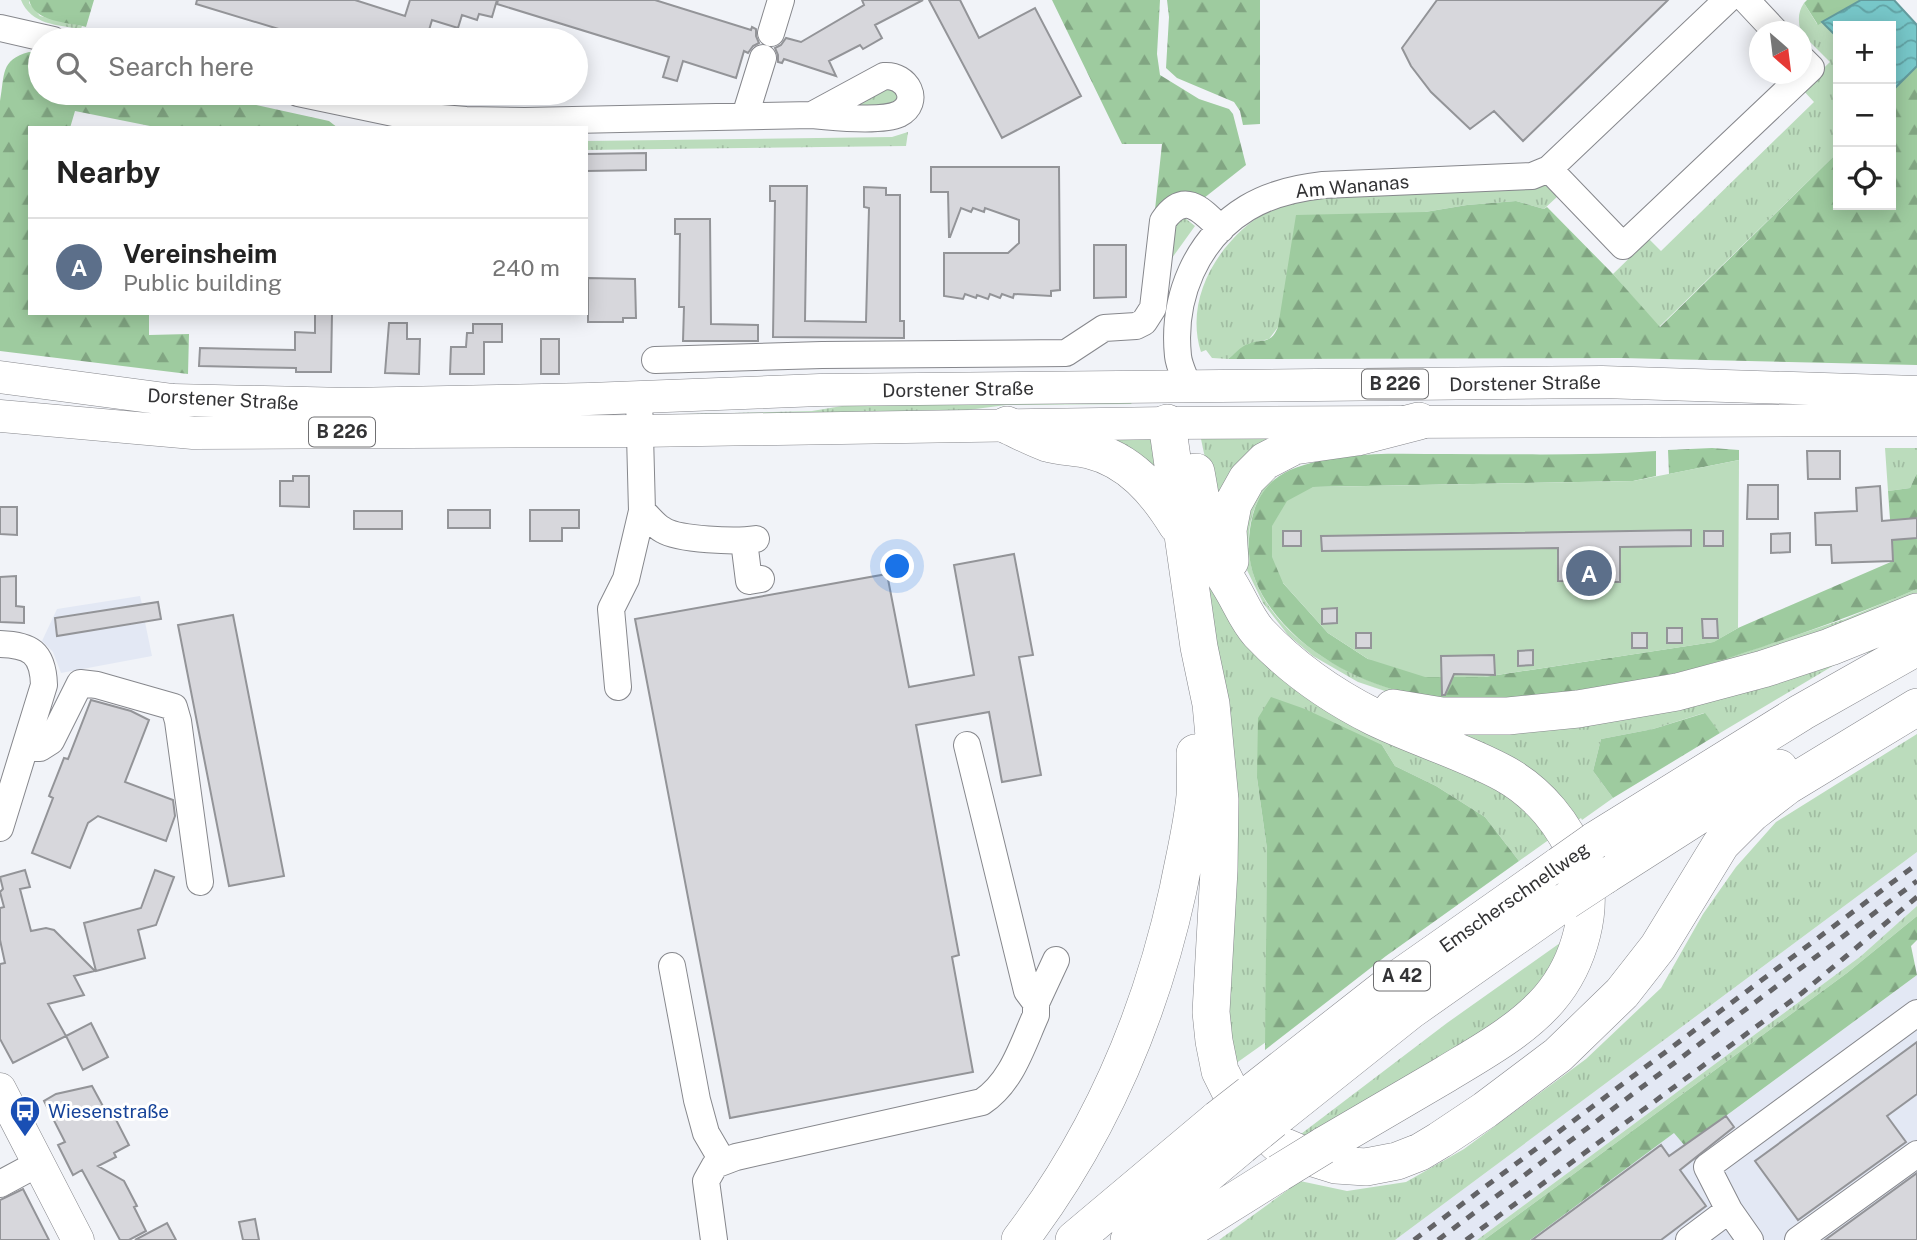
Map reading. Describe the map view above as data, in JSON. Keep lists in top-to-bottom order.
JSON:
{
  "streets": {
    "highway": ["Emscherschnellweg", "A 42"],
    "main road": ["Dorstener Straße", "B 226"],
    "street": ["Am Wananas"]
  },
  "crossings": [
    ["Am Wananas", "Dorstener Straße"],
    ["Emscherschnellweg", "A 42"]
  ],
  "places": {
    "bus stop": ["Wiesenstraße"]
  },
  "north": "bottom right",
  "page": {
    "map_buttons": ["+", "−"],
    "search": "Search here",
    "heading": "Nearby",
    "list": [
      {
        "mark": "A",
        "name": "Vereinsheim",
        "note": "Public building",
        "value": "240 m"
      }
    ],
    "pins": "A"
  }
}
